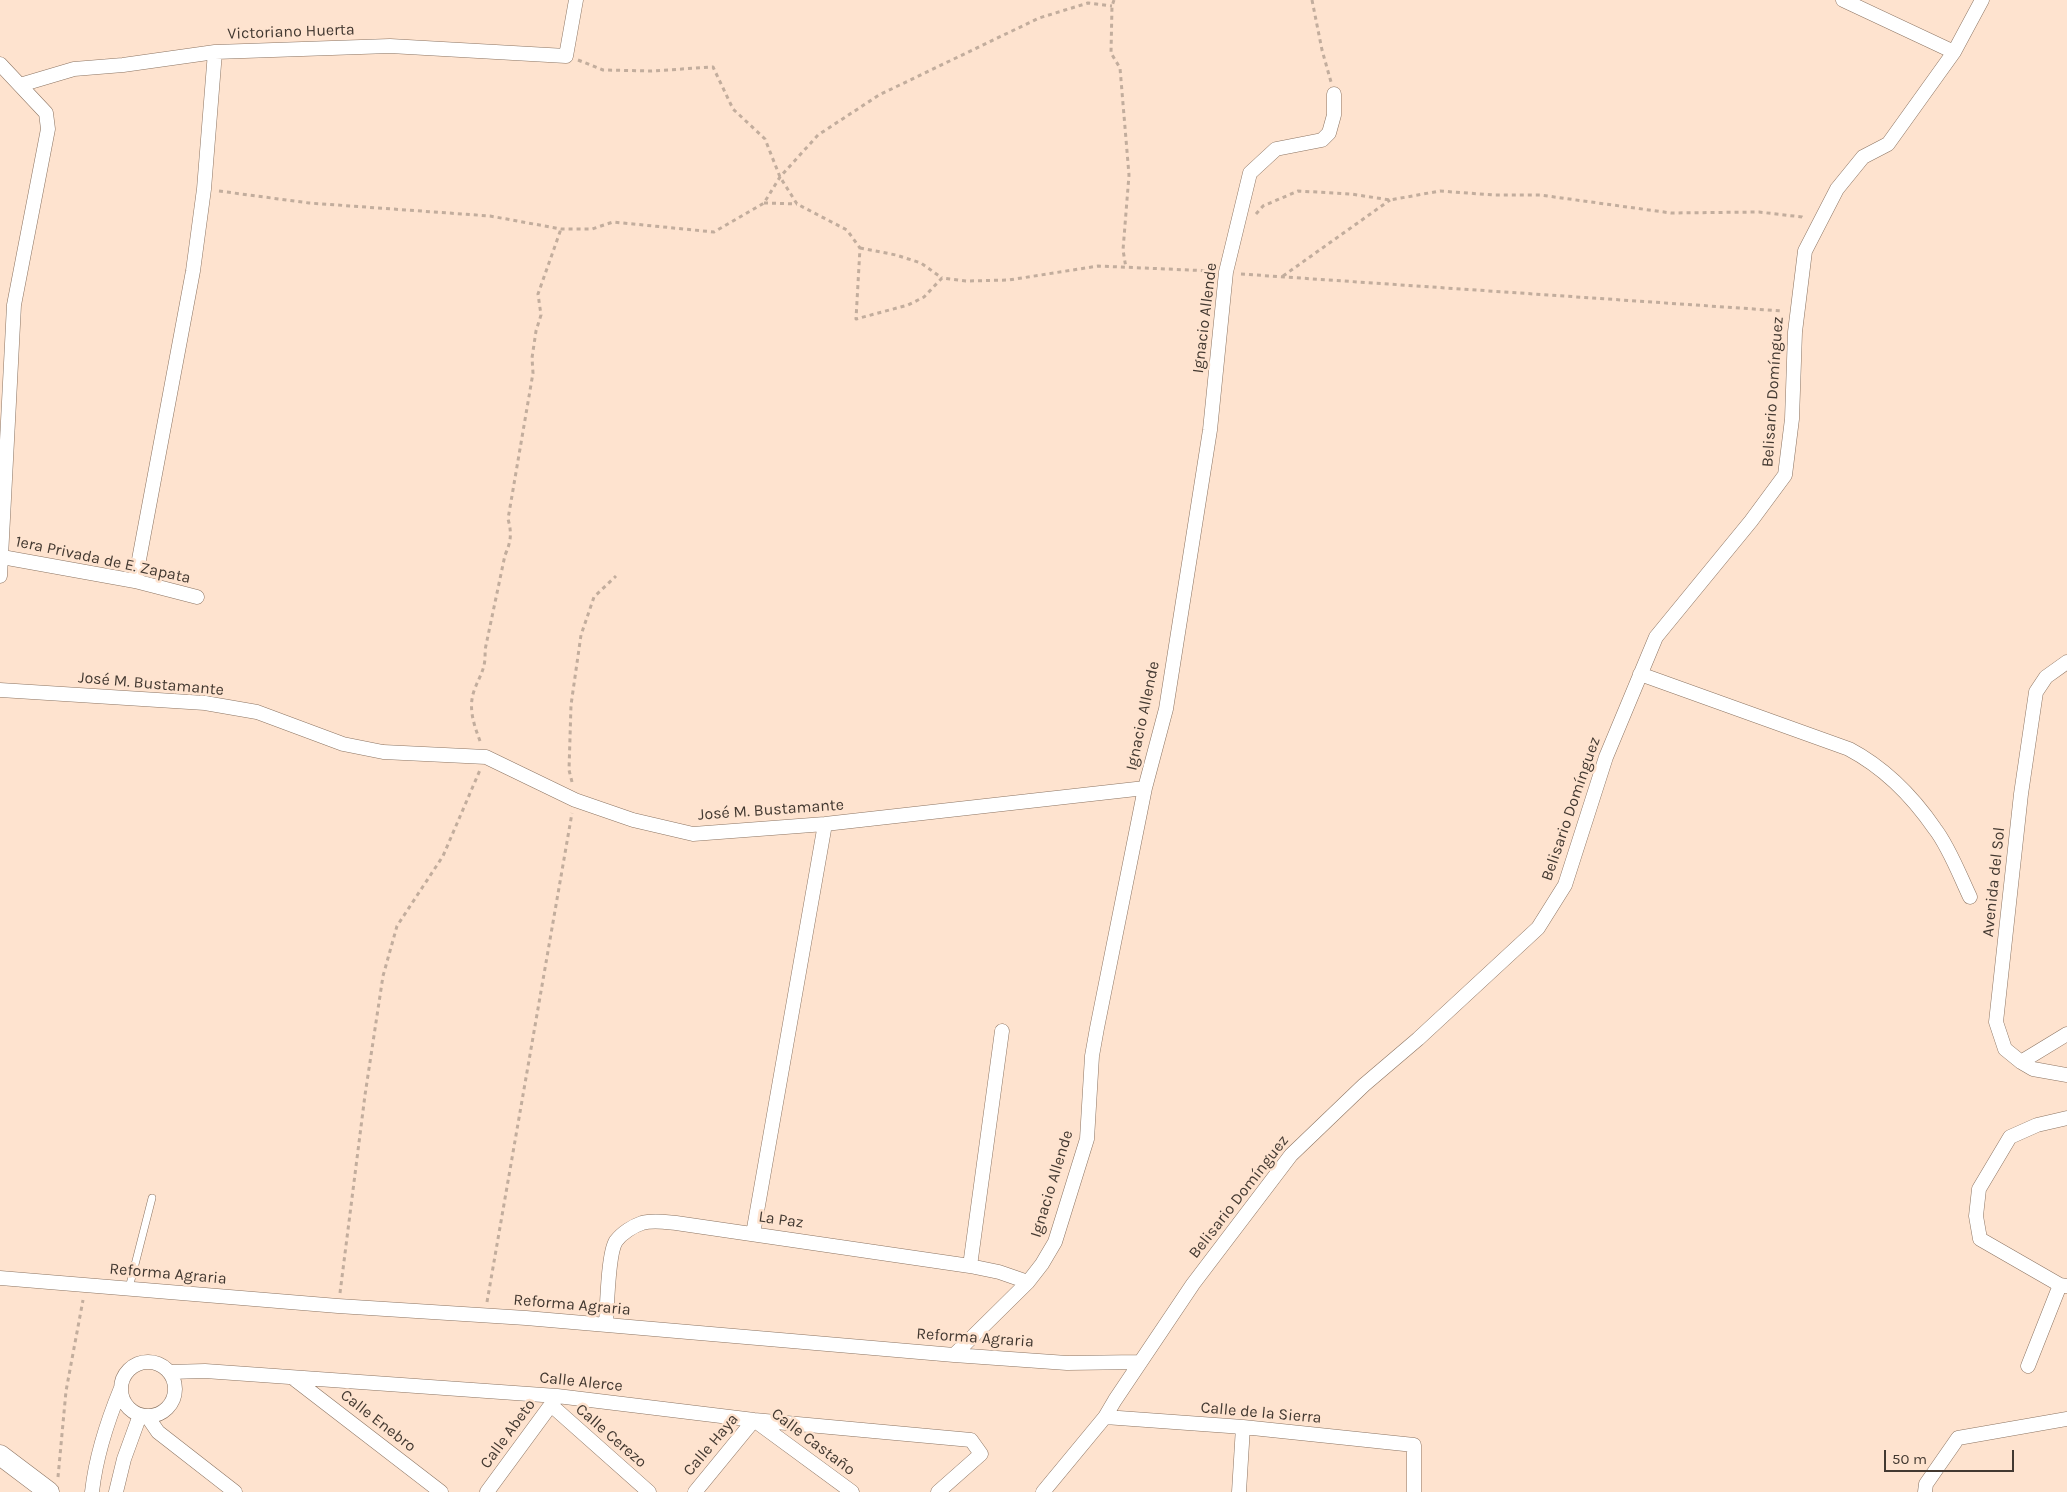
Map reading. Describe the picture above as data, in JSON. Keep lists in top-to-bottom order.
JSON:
{
  "streets": {
    "street": [
      "Victoriano Huerta",
      "Ignacio Allende",
      "Belisario Domínguez",
      "1era Privada de E. Zapata",
      "José M. Bustamante",
      "Avenida del Sol",
      "La Paz",
      "Reforma Agraria",
      "Calle Alerce",
      "Calle de la Sierra",
      "Calle Enebro",
      "Calle Abeto",
      "Calle Cerezo",
      "Calle Castaño",
      "Calle Haya"
    ]
  },
  "crossings": [
    ["Ignacio Allende", "José M. Bustamante"],
    ["Ignacio Allende", "La Paz"],
    ["Ignacio Allende", "Reforma Agraria"],
    ["Belisario Domínguez", "Reforma Agraria"],
    ["Belisario Domínguez", "Calle de la Sierra"],
    ["La Paz", "Reforma Agraria"],
    ["Calle Alerce", "Calle Enebro"],
    ["Calle Alerce", "Calle Abeto"],
    ["Calle Alerce", "Calle Cerezo"],
    ["Calle Alerce", "Calle Castaño"],
    ["Calle Alerce", "Calle Haya"],
    ["Calle Abeto", "Calle Cerezo"],
    ["Calle Castaño", "Calle Haya"]
  ],
  "scale_bar": "50 m"
}
